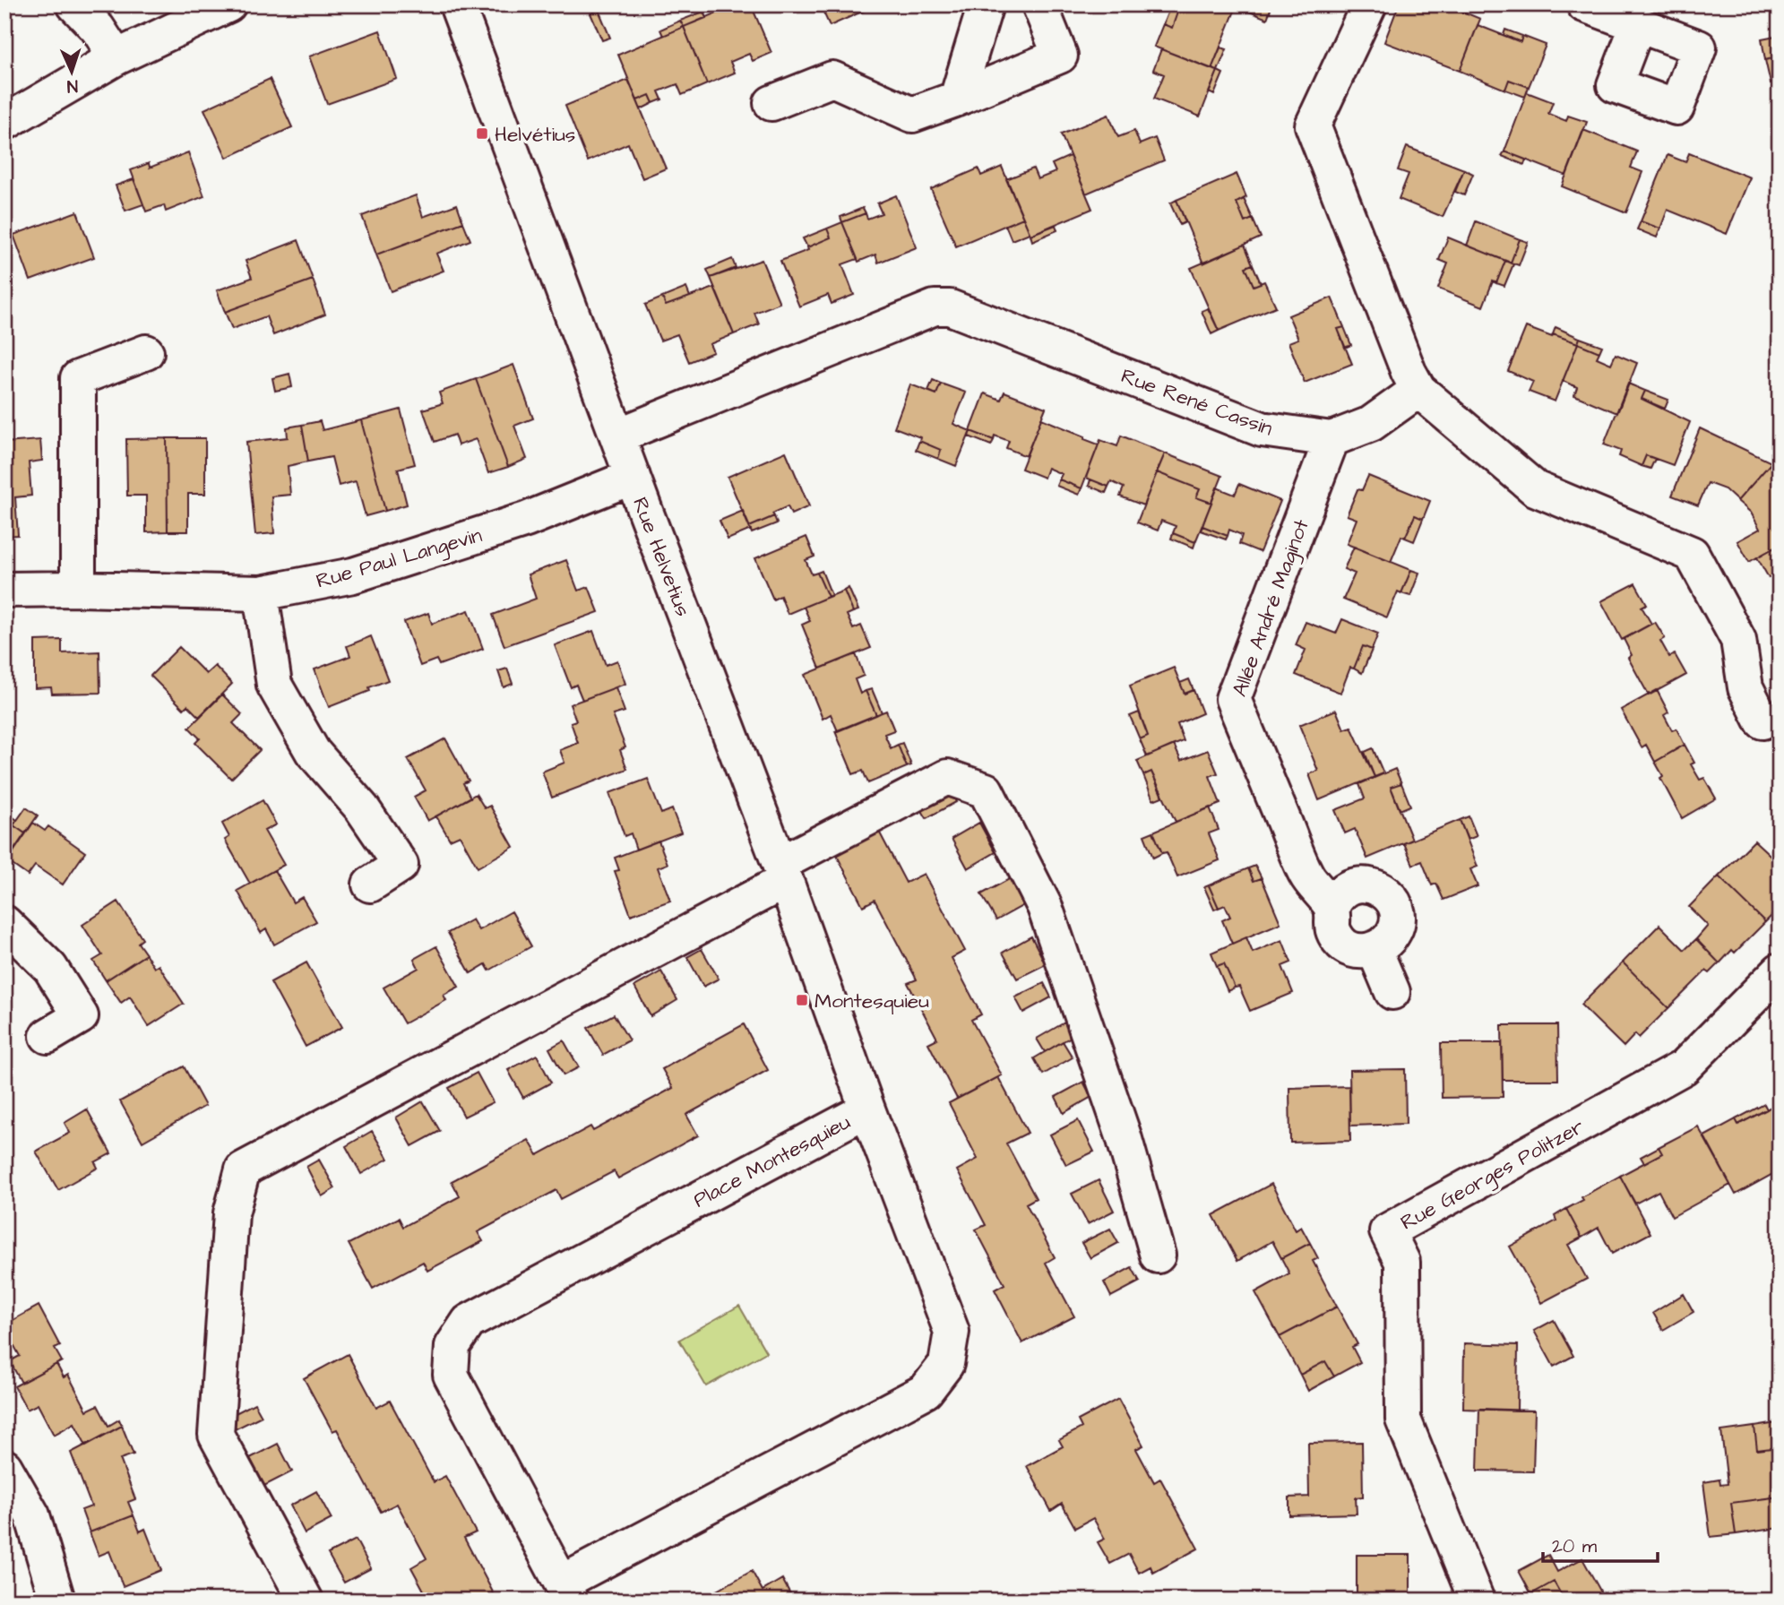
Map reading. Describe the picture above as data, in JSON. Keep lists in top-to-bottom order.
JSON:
{
  "streets": {
    "street": [
      "Rue René Cassin",
      "Rue Helvetius",
      "Rue Paul Langevin",
      "Allée André Maginot",
      "Place Montesquieu",
      "Rue Georges Politzer"
    ]
  },
  "crossings": [
    ["Rue René Cassin", "Rue Helvetius"],
    ["Rue René Cassin", "Allée André Maginot"],
    ["Rue Helvetius", "Rue Paul Langevin"],
    ["Rue Helvetius", "Place Montesquieu"]
  ],
  "places": {
    "transit": ["Helvétius", "Montesquieu"]
  },
  "scale_bar": "20 m",
  "north": "bottom"
}
